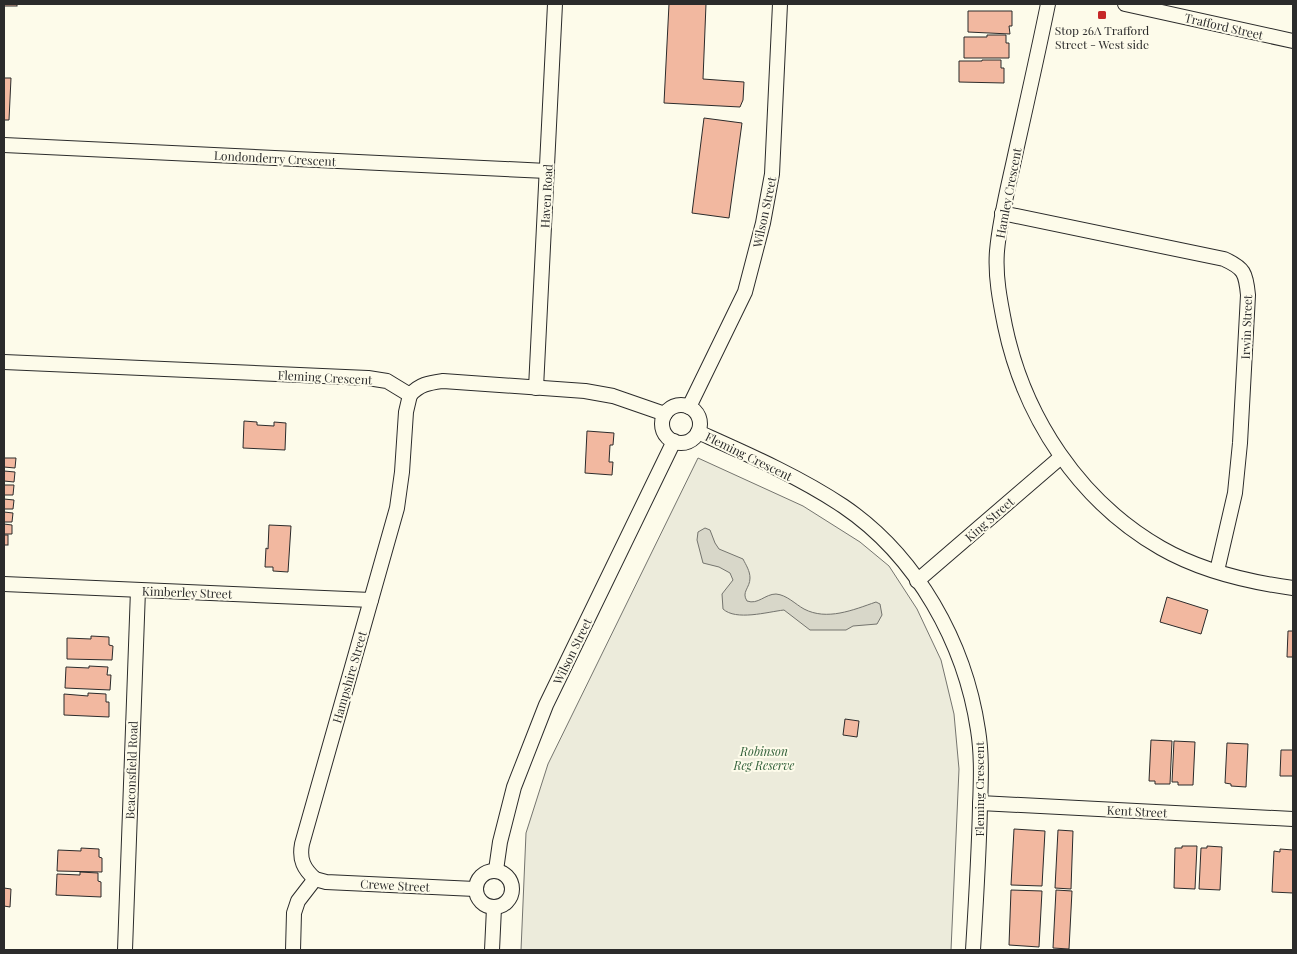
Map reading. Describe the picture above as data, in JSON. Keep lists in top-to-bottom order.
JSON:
{
  "streets": {
    "street": [
      "Trafford Street",
      "Londonderry Crescent",
      "Hamley Crescent",
      "Haven Road",
      "Wilson Street",
      "Irwin Street",
      "Fleming Crescent",
      "King Street",
      "Kimberley Street",
      "Hampshire Street",
      "Beaconsfield Road",
      "Kent Street",
      "Crewe Street"
    ]
  },
  "crossings": [
    ["Londonderry Crescent", "Haven Road"],
    ["Hamley Crescent", "Irwin Street"],
    ["Hamley Crescent", "King Street"],
    ["Wilson Street", "Fleming Crescent"],
    ["Wilson Street", "Crewe Street"],
    ["Fleming Crescent", "King Street"],
    ["Fleming Crescent", "Hampshire Street"],
    ["Fleming Crescent", "Kent Street"],
    ["Kimberley Street", "Hampshire Street"],
    ["Kimberley Street", "Beaconsfield Road"],
    ["Hampshire Street", "Crewe Street"]
  ],
  "parks": ["Robinson Reg Reserve"],
  "places": {
    "transit": ["Stop 26A Trafford Street - West side"]
  }
}
